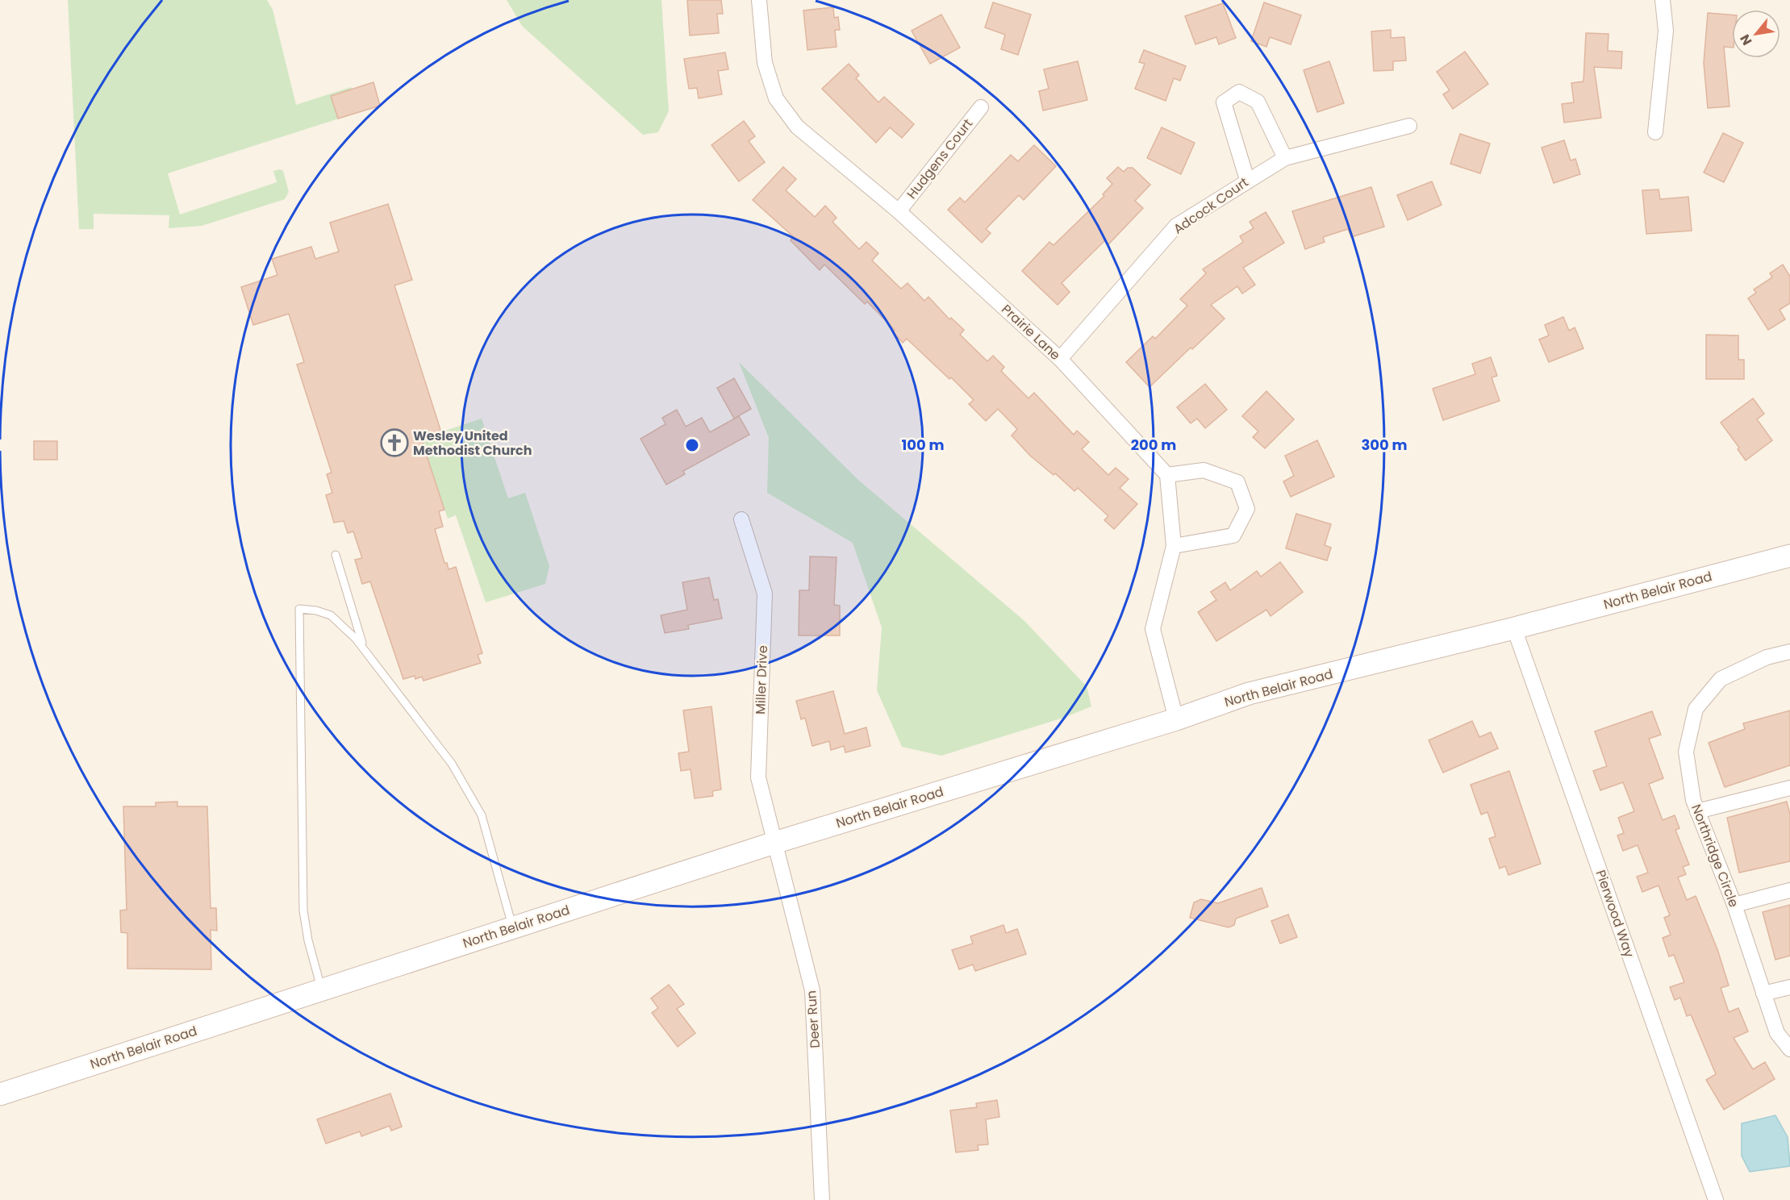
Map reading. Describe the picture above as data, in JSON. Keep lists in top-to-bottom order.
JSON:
{
  "streets": {
    "street": [
      "Hudgens Court",
      "Adcock Court",
      "Prairie Lane",
      "North Belair Road",
      "Miller Drive",
      "Northridge Circle",
      "Pierwood Way",
      "Deer Run"
    ]
  },
  "crossings": [
    ["Hudgens Court", "Prairie Lane"],
    ["Adcock Court", "Prairie Lane"],
    ["North Belair Road", "Miller Drive"],
    ["North Belair Road", "Pierwood Way"],
    ["North Belair Road", "Deer Run"],
    ["Miller Drive", "Deer Run"]
  ],
  "places": {
    "church": ["Wesley United Methodist Church"]
  },
  "north": "bottom left",
  "rings": ["100 m", "200 m", "300 m"]
}
